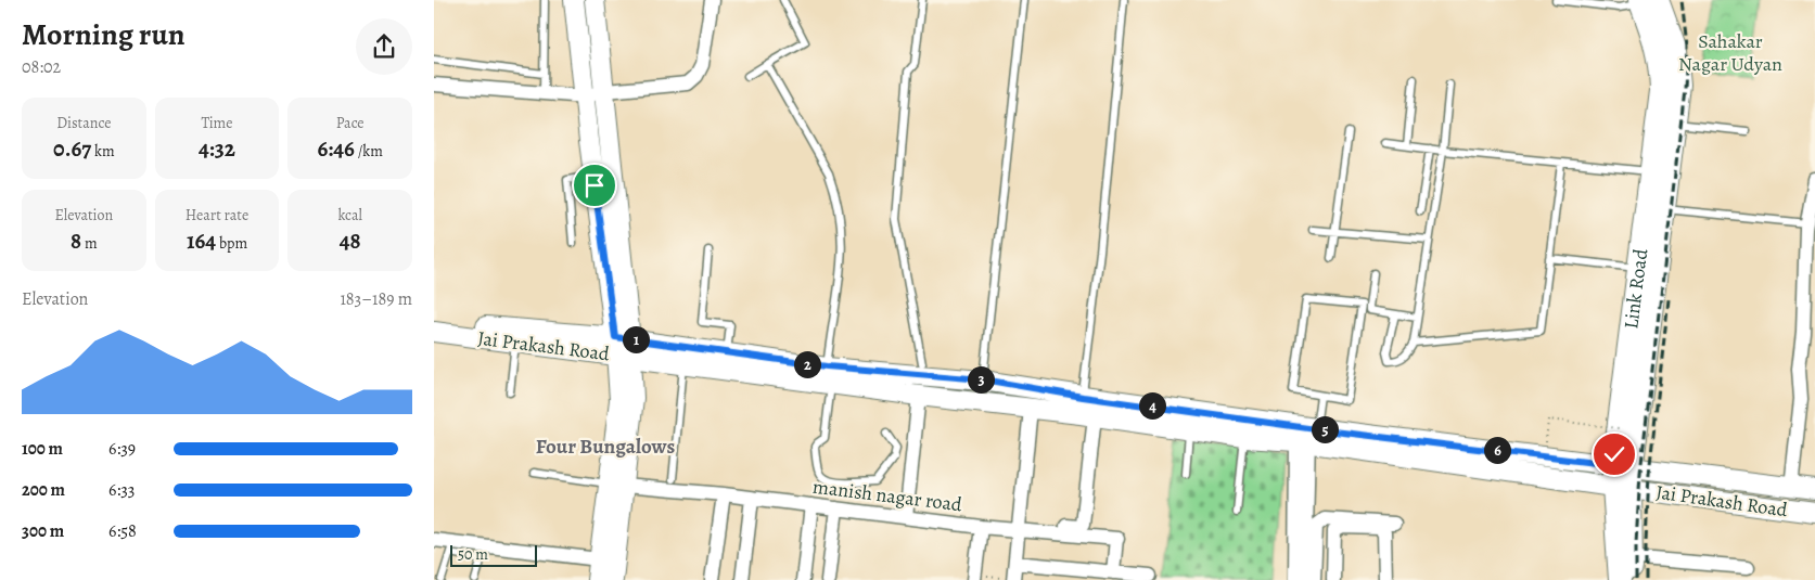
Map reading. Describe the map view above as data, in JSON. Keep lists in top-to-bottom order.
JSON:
{
  "streets": {
    "main road": ["Link Road", "Jai Prakash Road"],
    "street": ["manish nagar road"]
  },
  "crossings": [
    ["Link Road", "Jai Prakash Road"],
    ["Jai Prakash Road", "manish nagar road"]
  ],
  "districts": ["Four Bungalows"],
  "parks": ["Sahakar Nagar Udyan"],
  "scale_bar": "50 m",
  "page": {
    "heading": ["Morning run", "08:02"],
    "stats": [
      ["Distance", "0.67 km"],
      ["Time", "4:32"],
      ["Pace", "6:46 /km"],
      ["Elevation", "8 m"],
      ["Heart rate", "164 bpm"],
      ["kcal", "48"]
    ],
    "chart": ["Elevation", "183–189 m"],
    "pins": [
      "1",
      "2",
      "3",
      "4",
      "5",
      "6"
    ],
    "list": [
      {
        "name": "100 m",
        "note": "6:39"
      },
      {
        "name": "200 m",
        "note": "6:33"
      },
      {
        "name": "300 m",
        "note": "6:58"
      }
    ],
    "scale": "50 m"
  }
}
